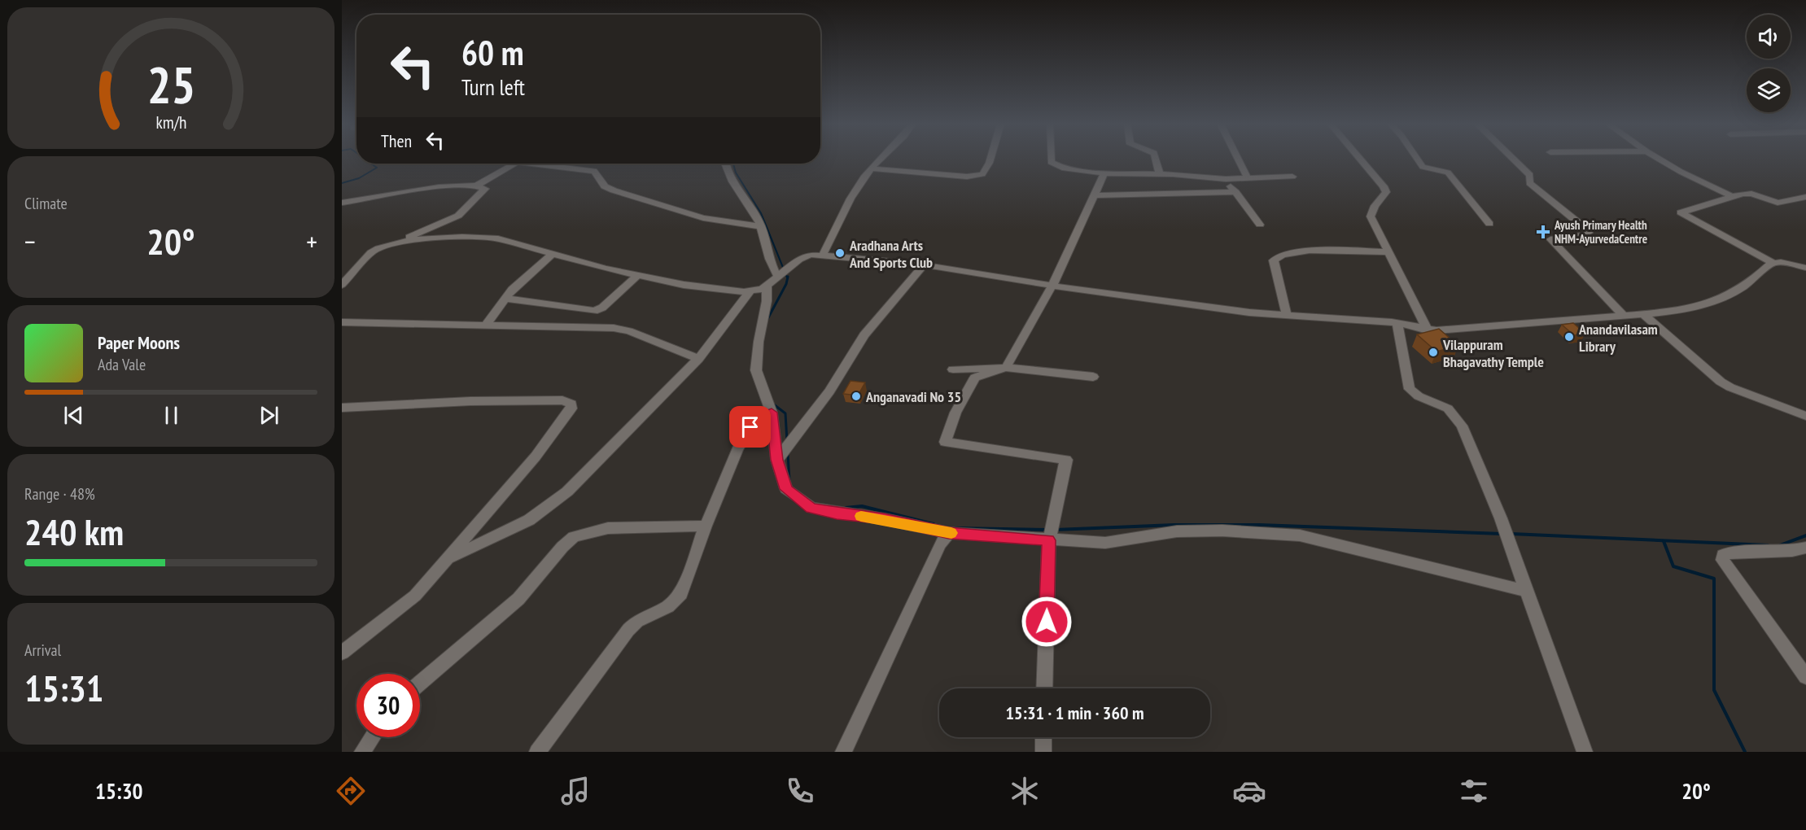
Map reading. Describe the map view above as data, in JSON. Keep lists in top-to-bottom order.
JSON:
{
  "places": {
    "health": ["Ayush Primary Health NHM-AyurvedaCentre"],
    "other": [
      "Aradhana Arts And Sports Club",
      "Anandavilasam Library",
      "Vilappuram Bhagavathy Temple",
      "Anganavadi No 35"
    ]
  },
  "page": {
    "turn": ["60 m", "Turn left"],
    "then": "Then",
    "tile": [
      "Climate",
      ["Range · 48%", "240 km"],
      ["Arrival", "15:31"]
    ],
    "heat": ["−", "20°", "+"],
    "song": ["Paper Moons", "Ada Vale"],
    "limit": "30",
    "trip": "15:31 · 1 min · 360 m",
    "tabs": ["15:30", "20°"],
    "gauge": ["25", "km/h"]
  }
}
